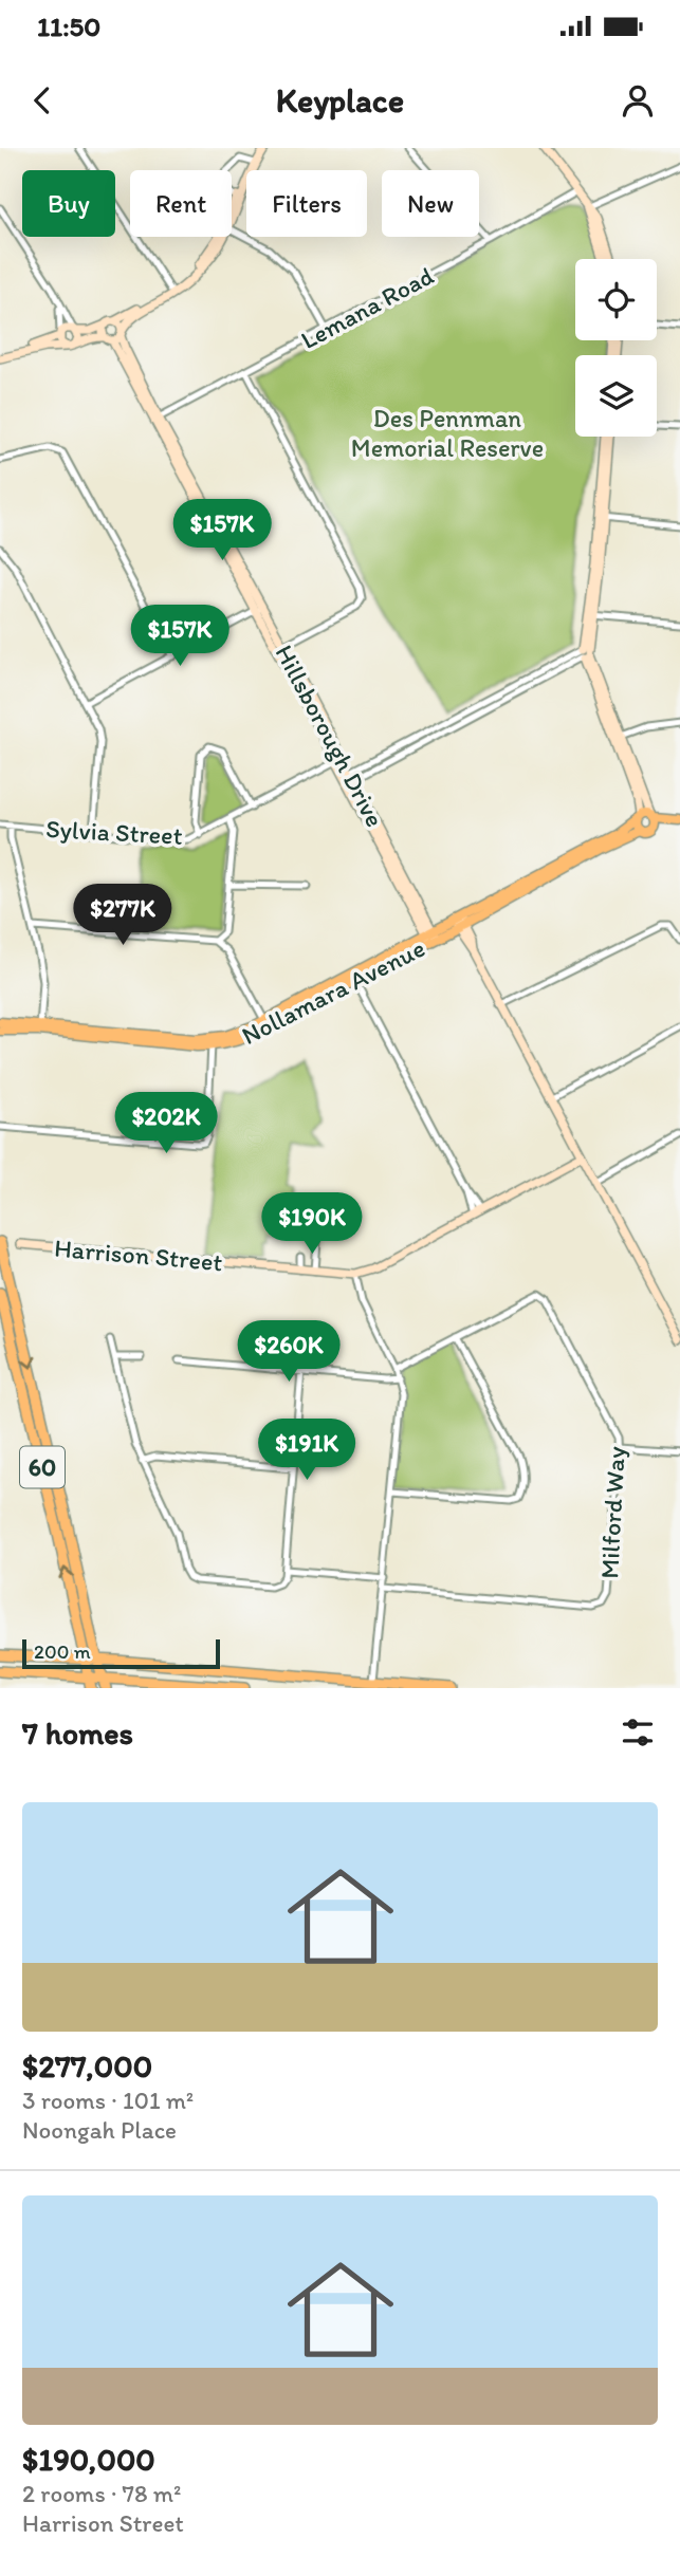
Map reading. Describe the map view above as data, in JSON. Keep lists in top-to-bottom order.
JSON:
{
  "streets": {
    "highway": ["60"],
    "main road": ["Nollamara Avenue"],
    "street": [
      "Lemana Road",
      "Hillsborough Drive",
      "Sylvia Street",
      "Harrison Street",
      "Milford Way"
    ]
  },
  "crossings": [
    ["Lemana Road", "Hillsborough Drive"],
    ["Hillsborough Drive", "Sylvia Street"],
    ["Hillsborough Drive", "Nollamara Avenue"]
  ],
  "parks": ["Des Pennman Memorial Reserve"],
  "scale_bar": "200 m",
  "page": {
    "status": "11:50",
    "header": "Keyplace",
    "chip": [
      "Buy",
      "Rent",
      "Filters",
      "New"
    ],
    "price": [
      "$157K",
      "$157K",
      "$277K",
      "$202K",
      "$190K",
      "$260K",
      "$191K"
    ],
    "scale": "200 m",
    "heading": "7 homes",
    "list": [
      {
        "name": "$277,000",
        "note": "3 rooms · 101 m² · Noongah Place"
      },
      {
        "name": "$190,000",
        "note": "2 rooms · 78 m² · Harrison Street"
      }
    ]
  }
}
